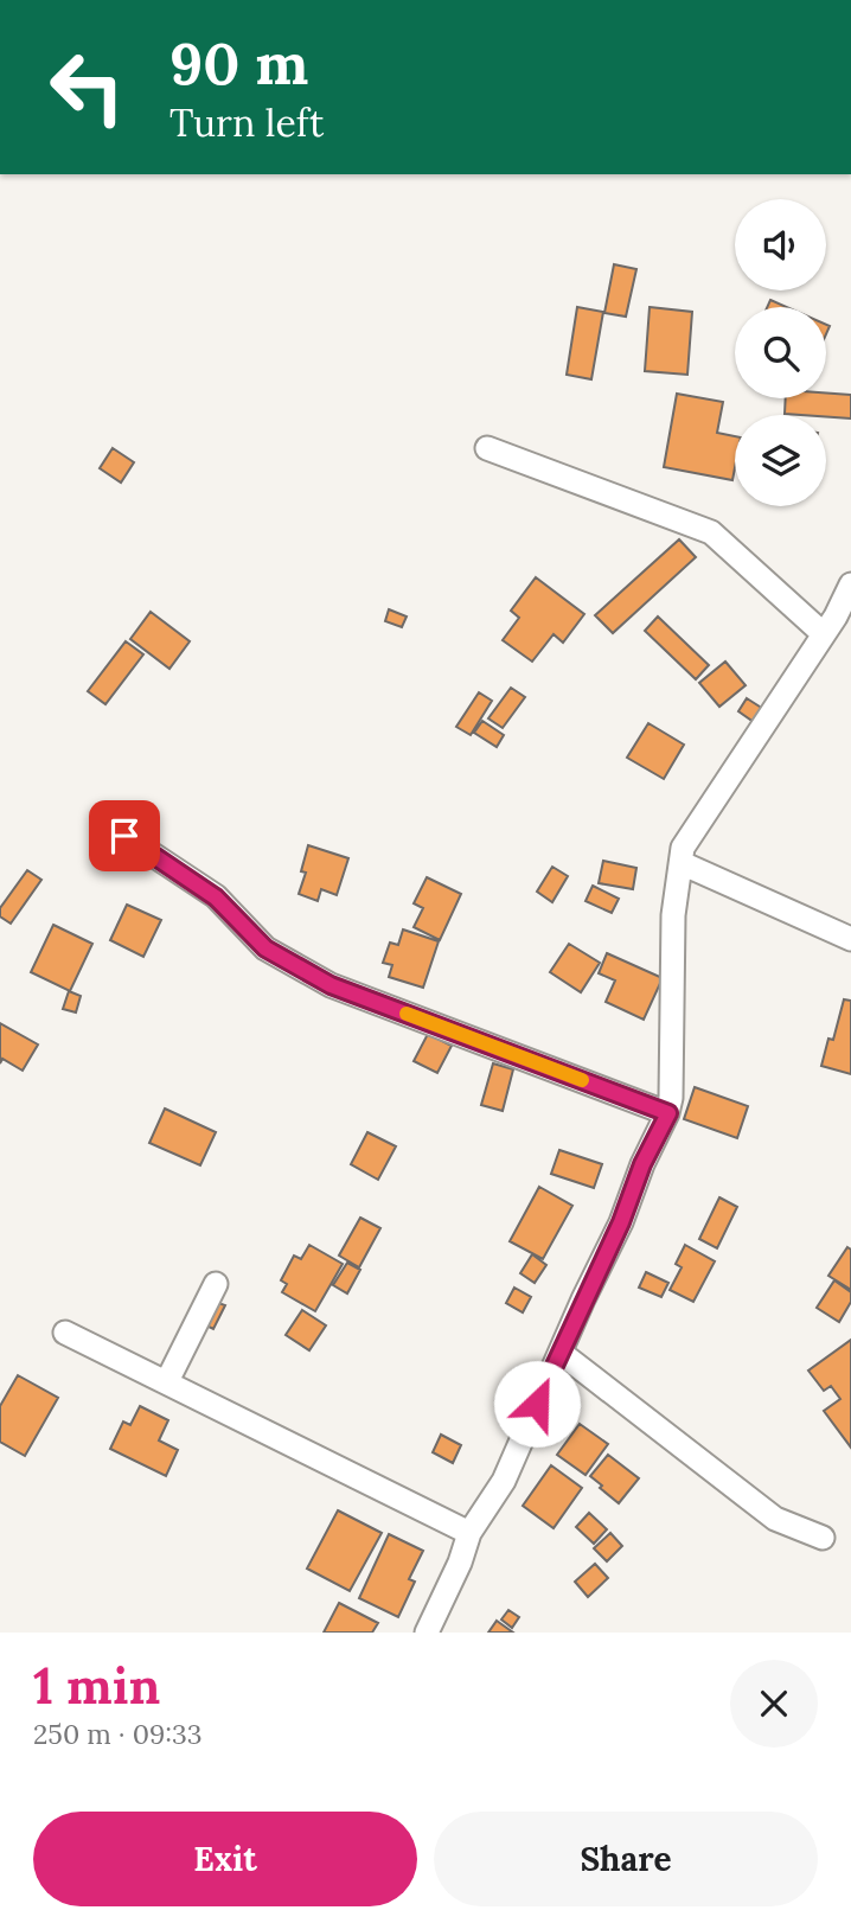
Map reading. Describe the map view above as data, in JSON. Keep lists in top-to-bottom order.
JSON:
{
  "page": {
    "turn": ["90 m", "Turn left"],
    "heading": ["1 min", "250 m · 09:33"],
    "buttons": ["Exit", "Share"]
  }
}
